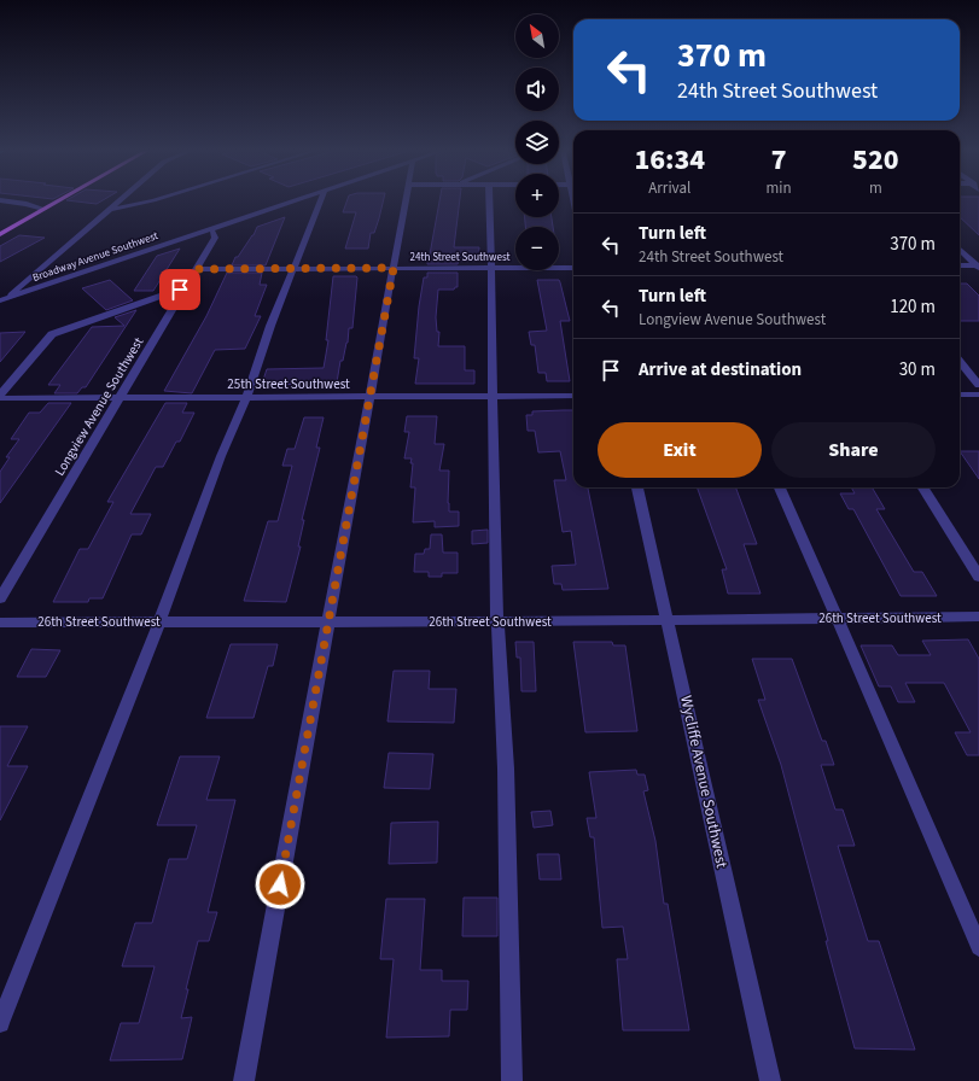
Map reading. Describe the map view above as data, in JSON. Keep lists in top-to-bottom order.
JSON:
{
  "streets": {
    "street": [
      "Broadway Avenue Southwest",
      "24th Street Southwest",
      "25th Street Southwest",
      "Longview Avenue Southwest",
      "26th Street Southwest",
      "Wycliffe Avenue Southwest"
    ]
  },
  "crossings": [
    ["Broadway Avenue Southwest", "Longview Avenue Southwest"],
    ["24th Street Southwest", "Longview Avenue Southwest"],
    ["25th Street Southwest", "Longview Avenue Southwest"],
    ["26th Street Southwest", "Wycliffe Avenue Southwest"]
  ],
  "north": "top left",
  "page": {
    "map_buttons": ["+", "−"],
    "turn": ["370 m", "24th Street Southwest"],
    "eta": [
      "16:34",
      "Arrival",
      "7",
      "min",
      "520",
      "m"
    ],
    "list": [
      {
        "name": "Turn left",
        "note": "24th Street Southwest",
        "value": "370 m"
      },
      {
        "name": "Turn left",
        "note": "Longview Avenue Southwest",
        "value": "120 m"
      },
      {
        "name": "Arrive at destination",
        "value": "30 m"
      }
    ],
    "buttons": ["Exit", "Share"]
  }
}
